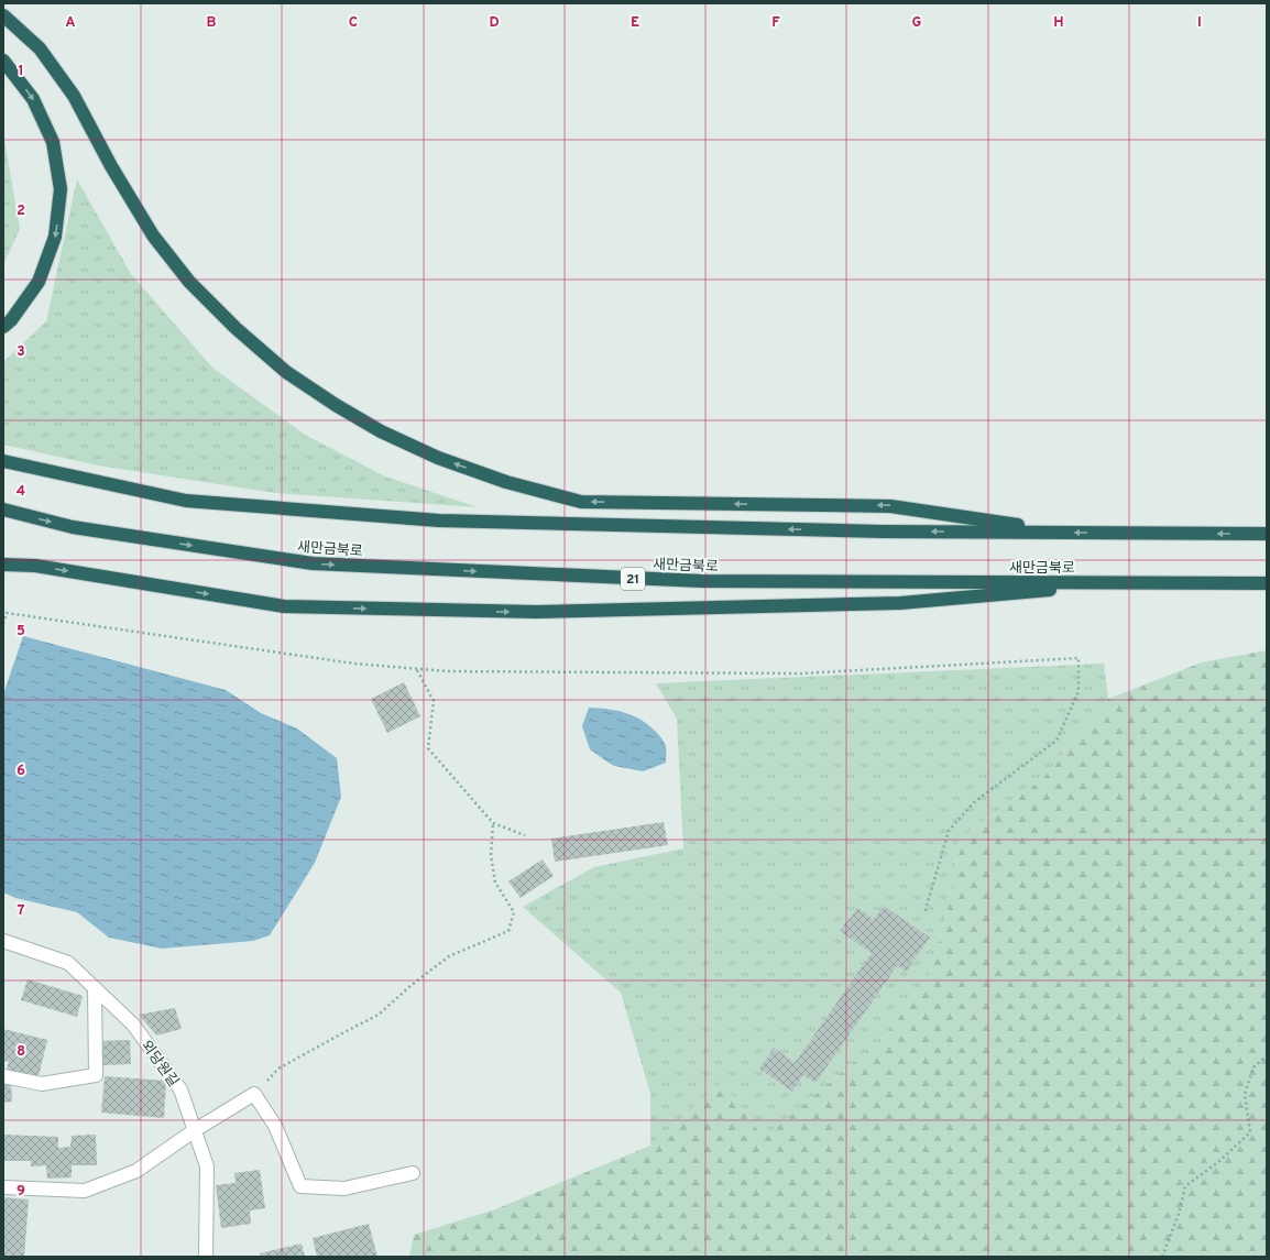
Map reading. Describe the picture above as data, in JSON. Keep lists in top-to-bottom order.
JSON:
{
  "streets": {
    "highway": ["새만금북로", "21"],
    "street": ["외당원길"]
  },
  "grid": {
    "columns": [
      "A",
      "B",
      "C",
      "D",
      "E",
      "F",
      "G",
      "H",
      "I"
    ],
    "rows": [
      "1",
      "2",
      "3",
      "4",
      "5",
      "6",
      "7",
      "8",
      "9"
    ]
  }
}
